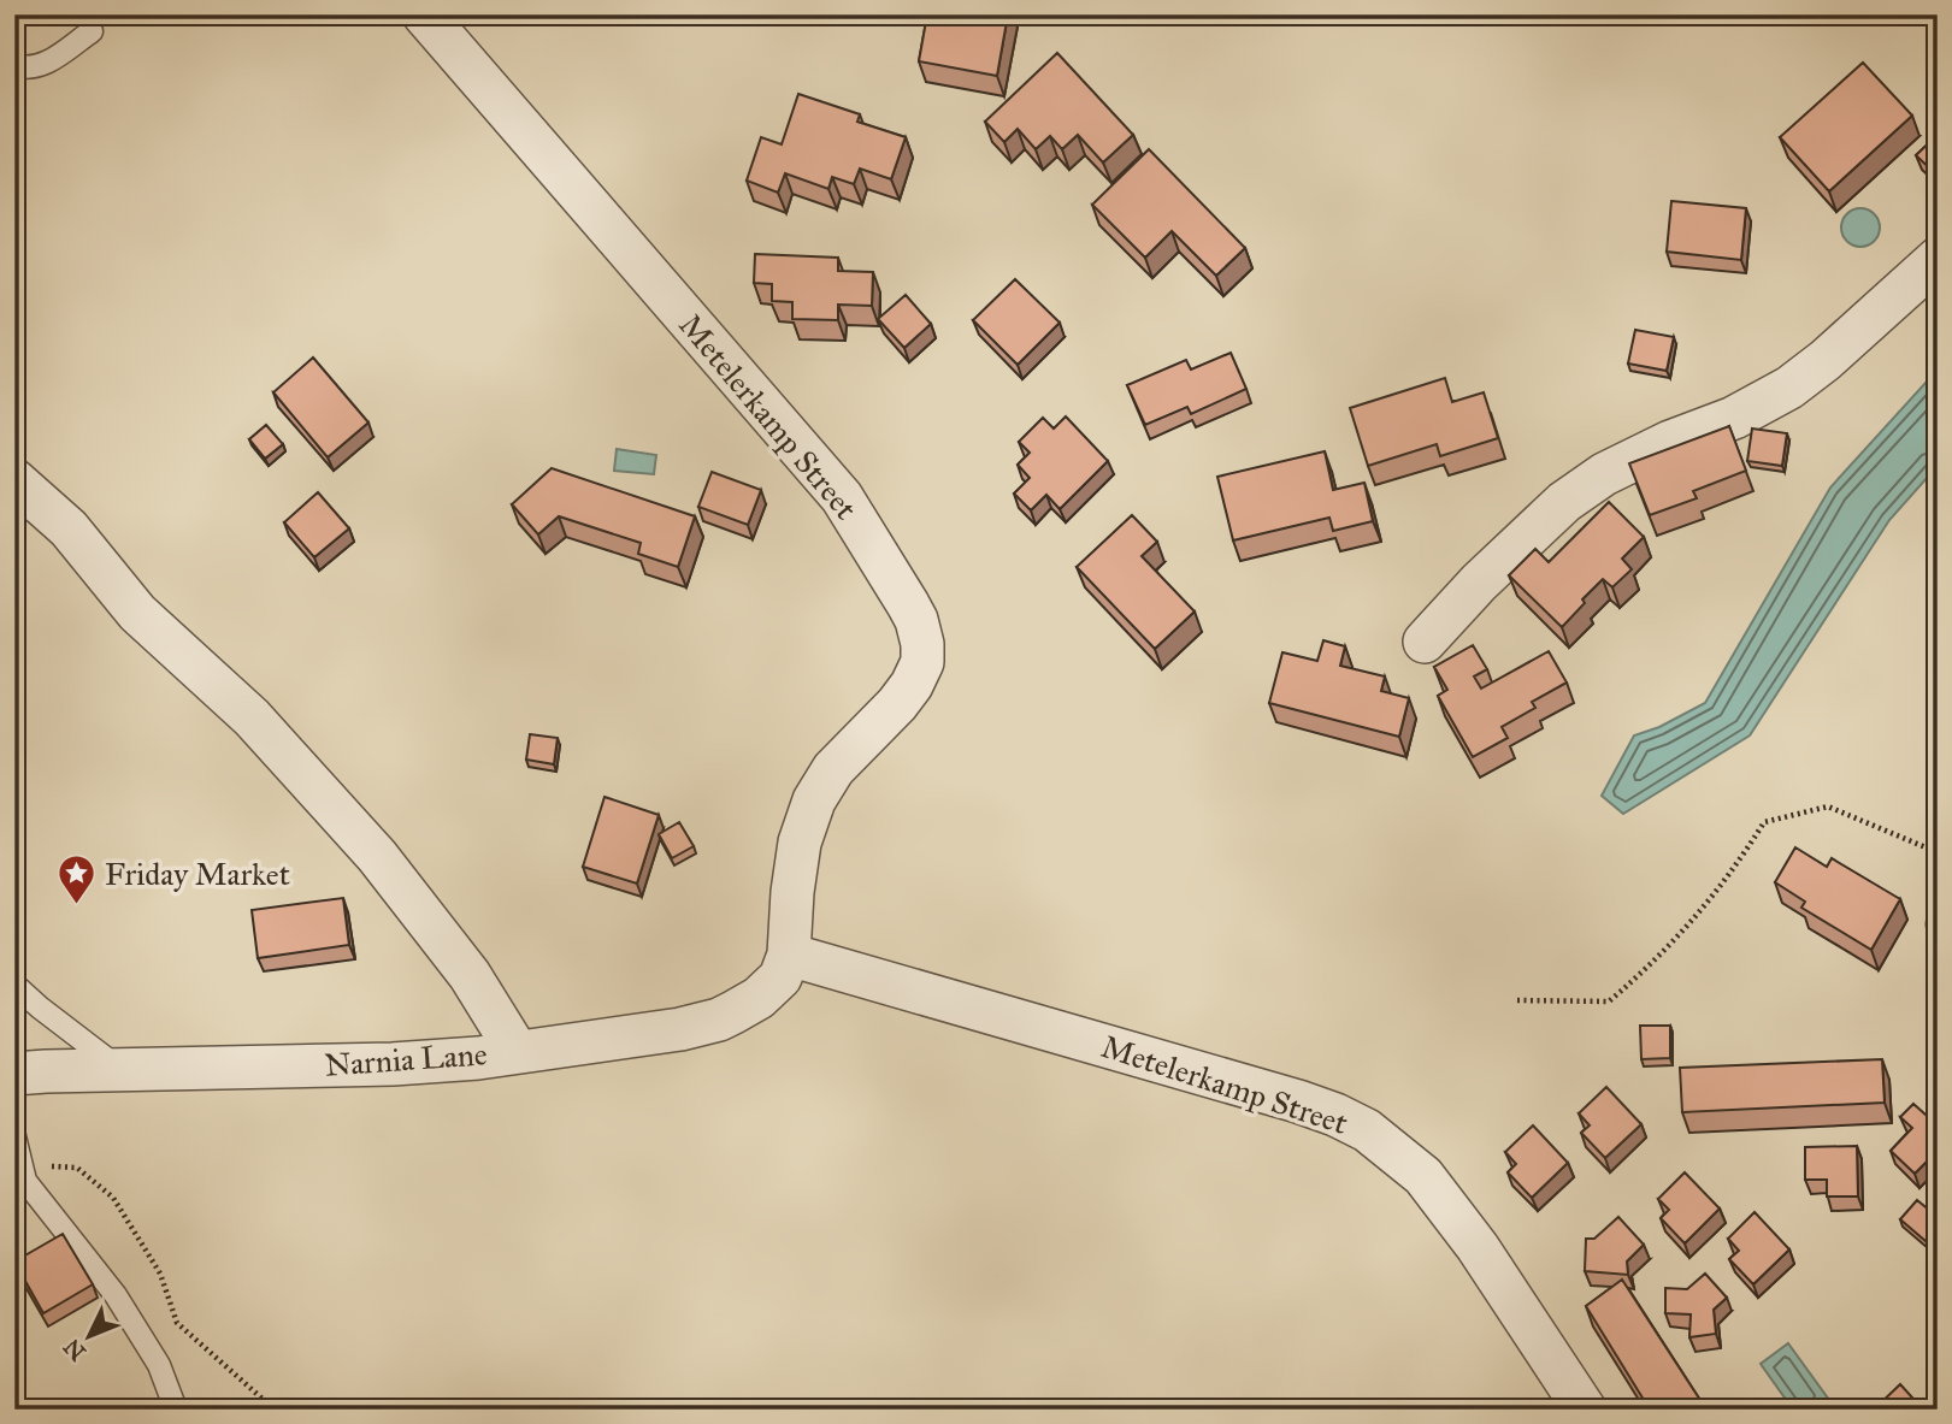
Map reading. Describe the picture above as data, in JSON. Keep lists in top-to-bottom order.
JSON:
{
  "streets": {
    "street": ["Metelerkamp Street", "Narnia Lane"]
  },
  "crossings": [
    ["Metelerkamp Street", "Narnia Lane"]
  ],
  "places": {
    "place": ["Friday Market"]
  },
  "north": "bottom left"
}
